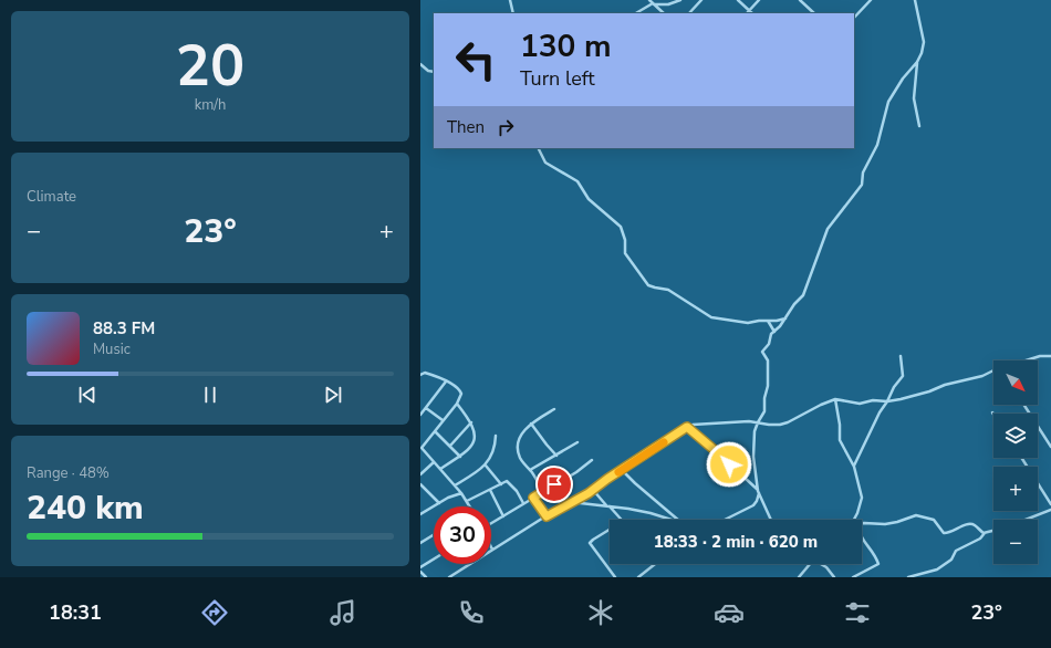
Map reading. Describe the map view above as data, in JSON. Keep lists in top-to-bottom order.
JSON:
{
  "north": "bottom right",
  "page": {
    "tile": [
      ["20", "km/h"],
      "Climate",
      ["Range · 48%", "240 km"]
    ],
    "turn": ["130 m", "Turn left"],
    "then": "Then",
    "heat": ["−", "23°", "+"],
    "song": ["88.3 FM", "Music"],
    "map_buttons": ["+", "−"],
    "limit": "30",
    "trip": "18:33 · 2 min · 620 m",
    "tabs": ["18:31", "23°"]
  }
}
